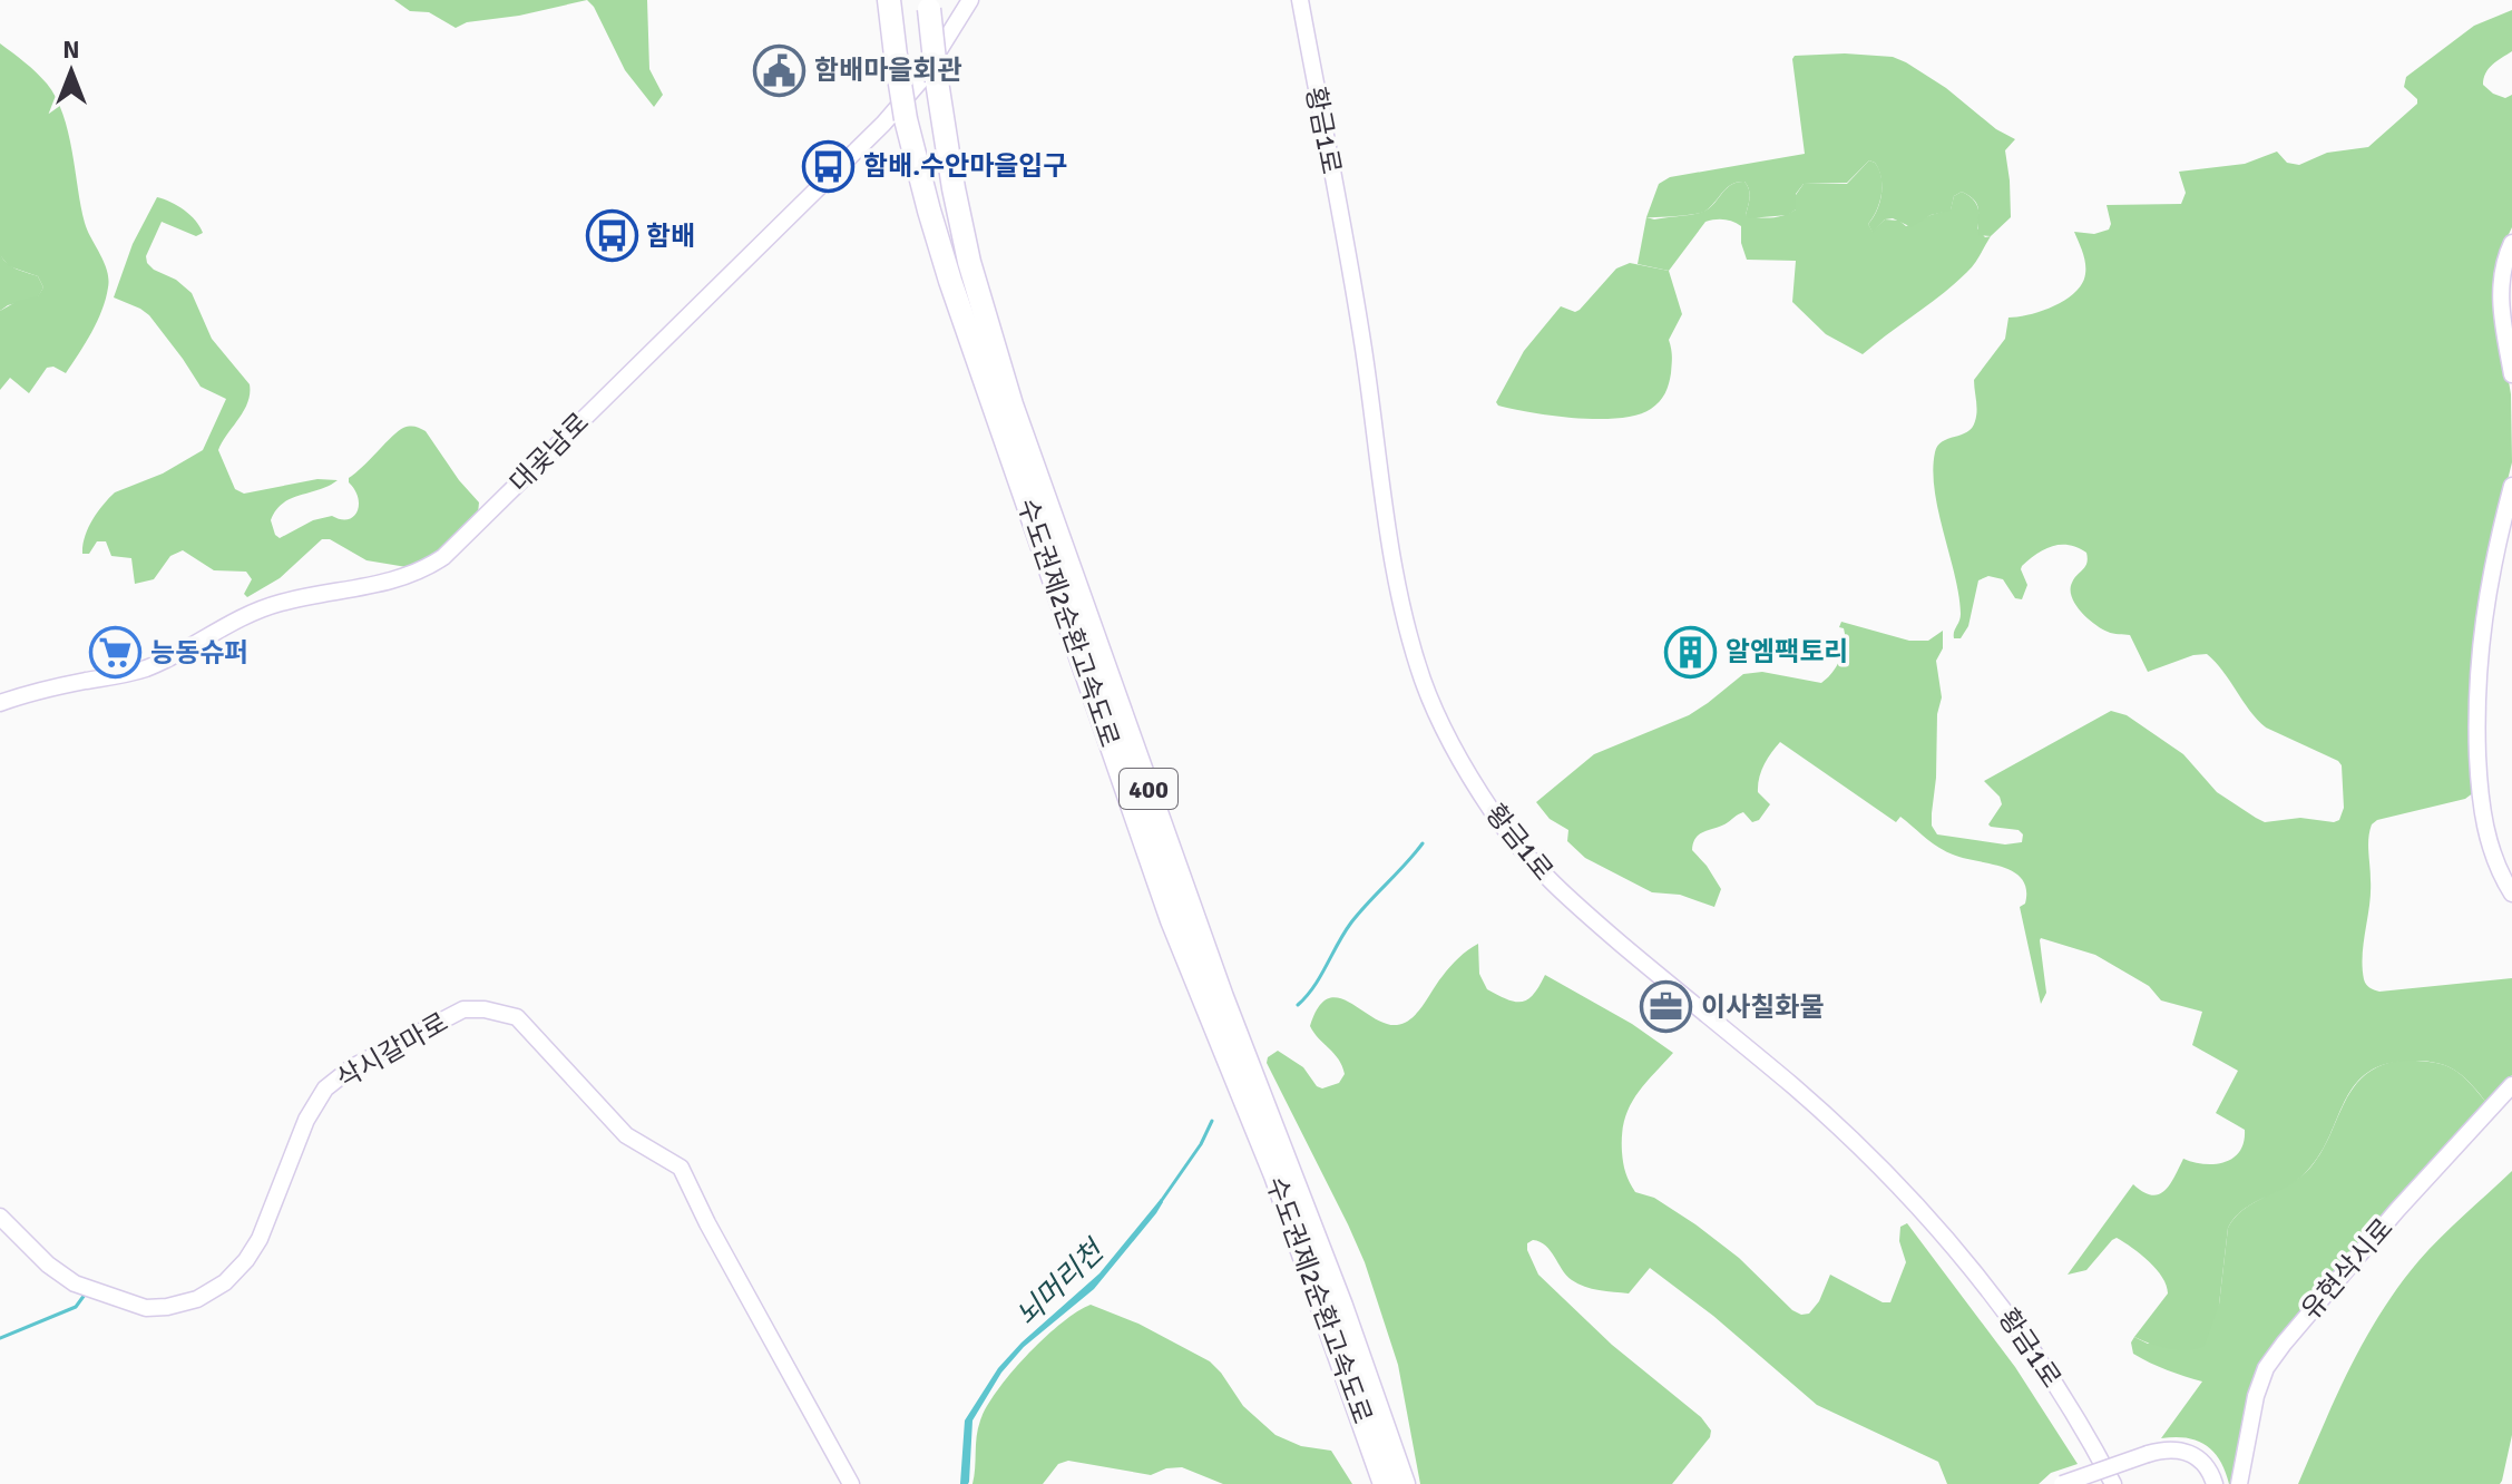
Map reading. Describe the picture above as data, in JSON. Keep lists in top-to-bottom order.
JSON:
{
  "streets": {
    "highway": ["수도권제2순환고속도로", "400"],
    "street": [
      "황금1로",
      "대곶남로",
      "삭시갈마로",
      "유현삭시로"
    ]
  },
  "water": ["뇌머리천"],
  "places": {
    "public building": ["함배마을회관"],
    "bus stop": ["함배.수안마을입구", "함배"],
    "building": ["알엠팩토리"],
    "supermarket": ["능동슈퍼"],
    "office": ["이사칠화물"]
  },
  "north": "top"
}
